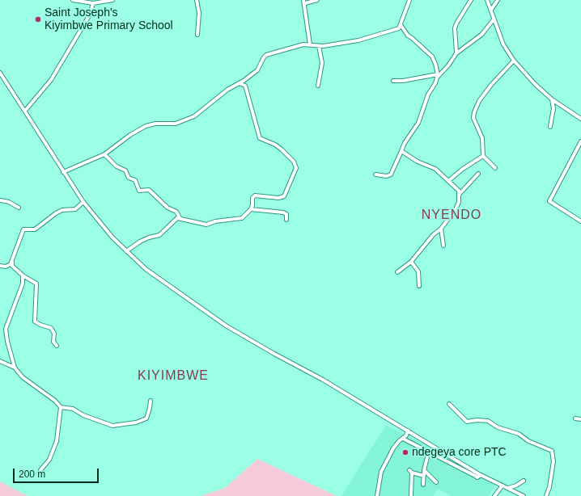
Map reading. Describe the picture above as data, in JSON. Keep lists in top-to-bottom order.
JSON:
{
  "districts": ["NYENDO", "KIYIMBWE"],
  "places": ["Saint Joseph's Kiyimbwe Primary School", "ndegeya core PTC"],
  "scale_bar": "200 m"
}
